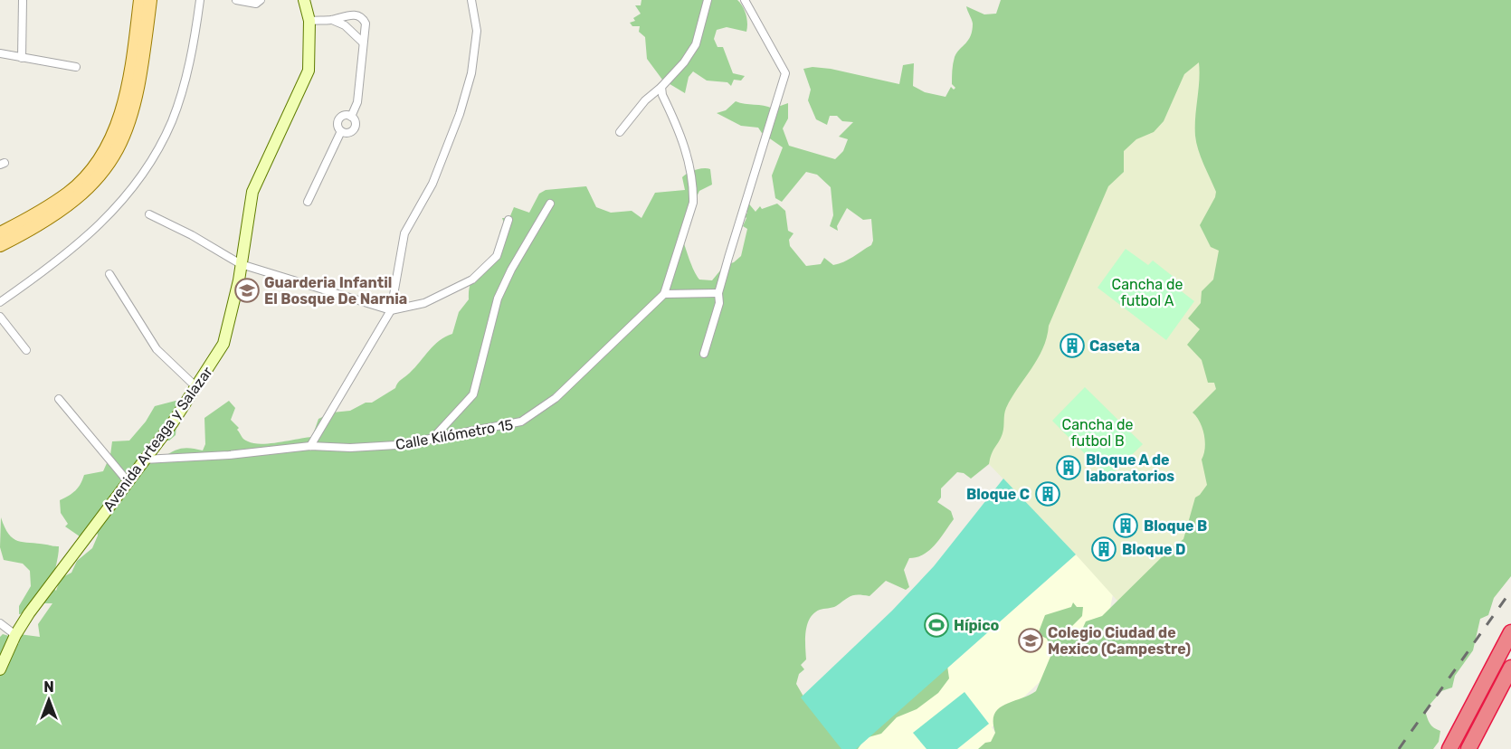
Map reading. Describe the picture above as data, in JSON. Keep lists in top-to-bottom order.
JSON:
{
  "streets": {
    "street": ["Calle Kilómetro 15", "Avenida Arteaga y Salazar"]
  },
  "crossings": [
    ["Calle Kilómetro 15", "Avenida Arteaga y Salazar"]
  ],
  "parks": ["Cancha de futbol A", "Cancha de futbol B"],
  "places": {
    "school or university": ["Guarderia Infantil El Bosque De Narnia", "Colegio Ciudad de Mexico (Campestre)"],
    "building": [
      "Caseta",
      "Bloque A de laboratorios",
      "Bloque C",
      "Bloque B",
      "Bloque D"
    ],
    "sports": ["Hípico"]
  },
  "north": "top"
}
